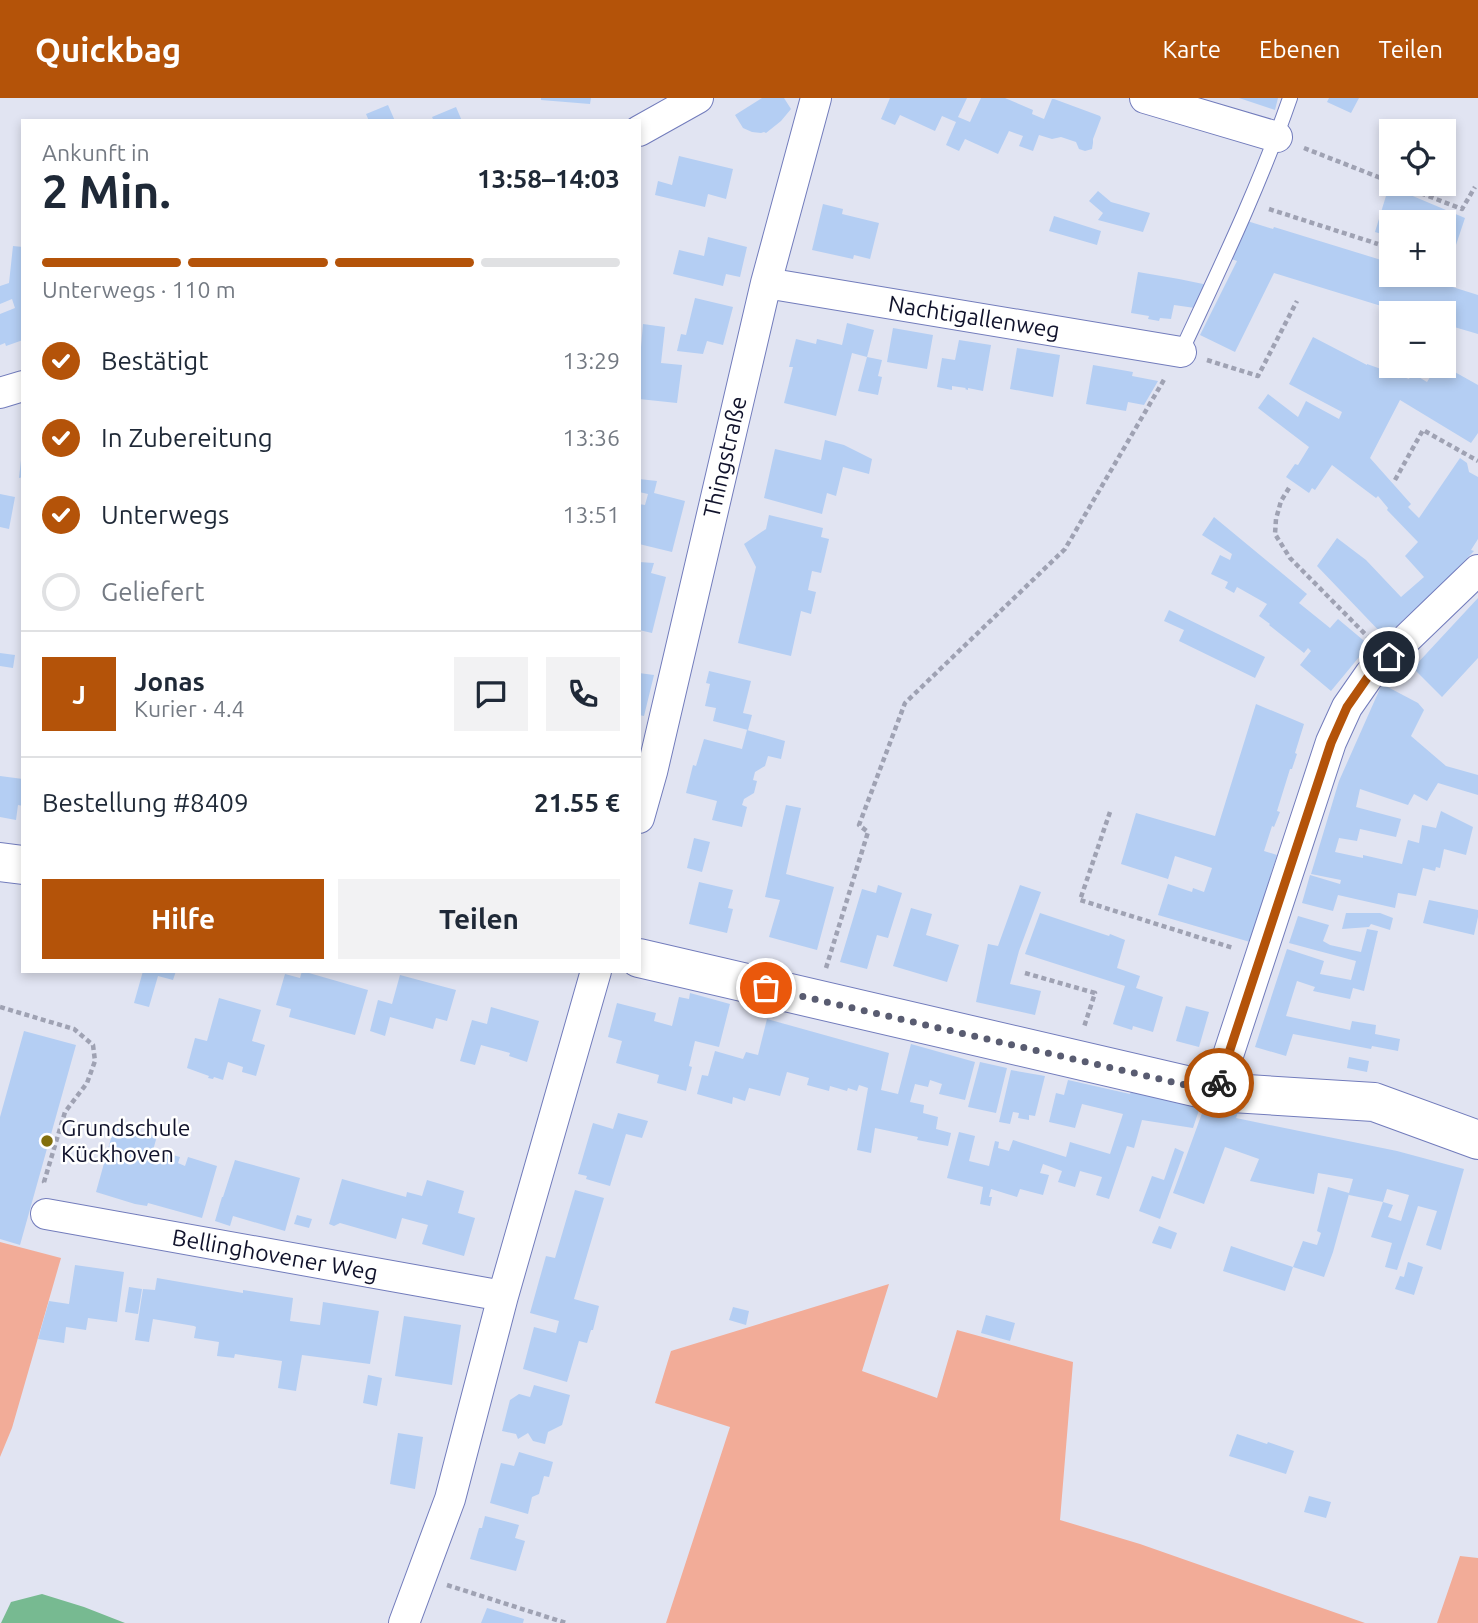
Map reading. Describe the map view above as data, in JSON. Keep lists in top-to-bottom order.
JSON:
{
  "streets": {
    "street": ["Nachtigallenweg", "Thingstraße", "Bellinghovener Weg"]
  },
  "crossings": [
    ["Nachtigallenweg", "Thingstraße"]
  ],
  "places": ["Grundschule Kückhoven"],
  "page": {
    "header": "Quickbag",
    "nav": ["Karte", "Ebenen", "Teilen"],
    "map_buttons": ["+", "−"],
    "heading": ["2 Min.", "Ankunft in", "13:58–14:03"],
    "panel": [
      "Jonas",
      "Kurier · 4.4",
      "Bestellung #8409",
      "21.55 €"
    ],
    "bar": "Unterwegs · 110 m",
    "list": [
      ["Bestätigt", "13:29"],
      ["In Zubereitung", "13:36"],
      ["Unterwegs", "13:51"],
      "Geliefert"
    ],
    "round": "J",
    "buttons": ["Hilfe", "Teilen"]
  }
}
